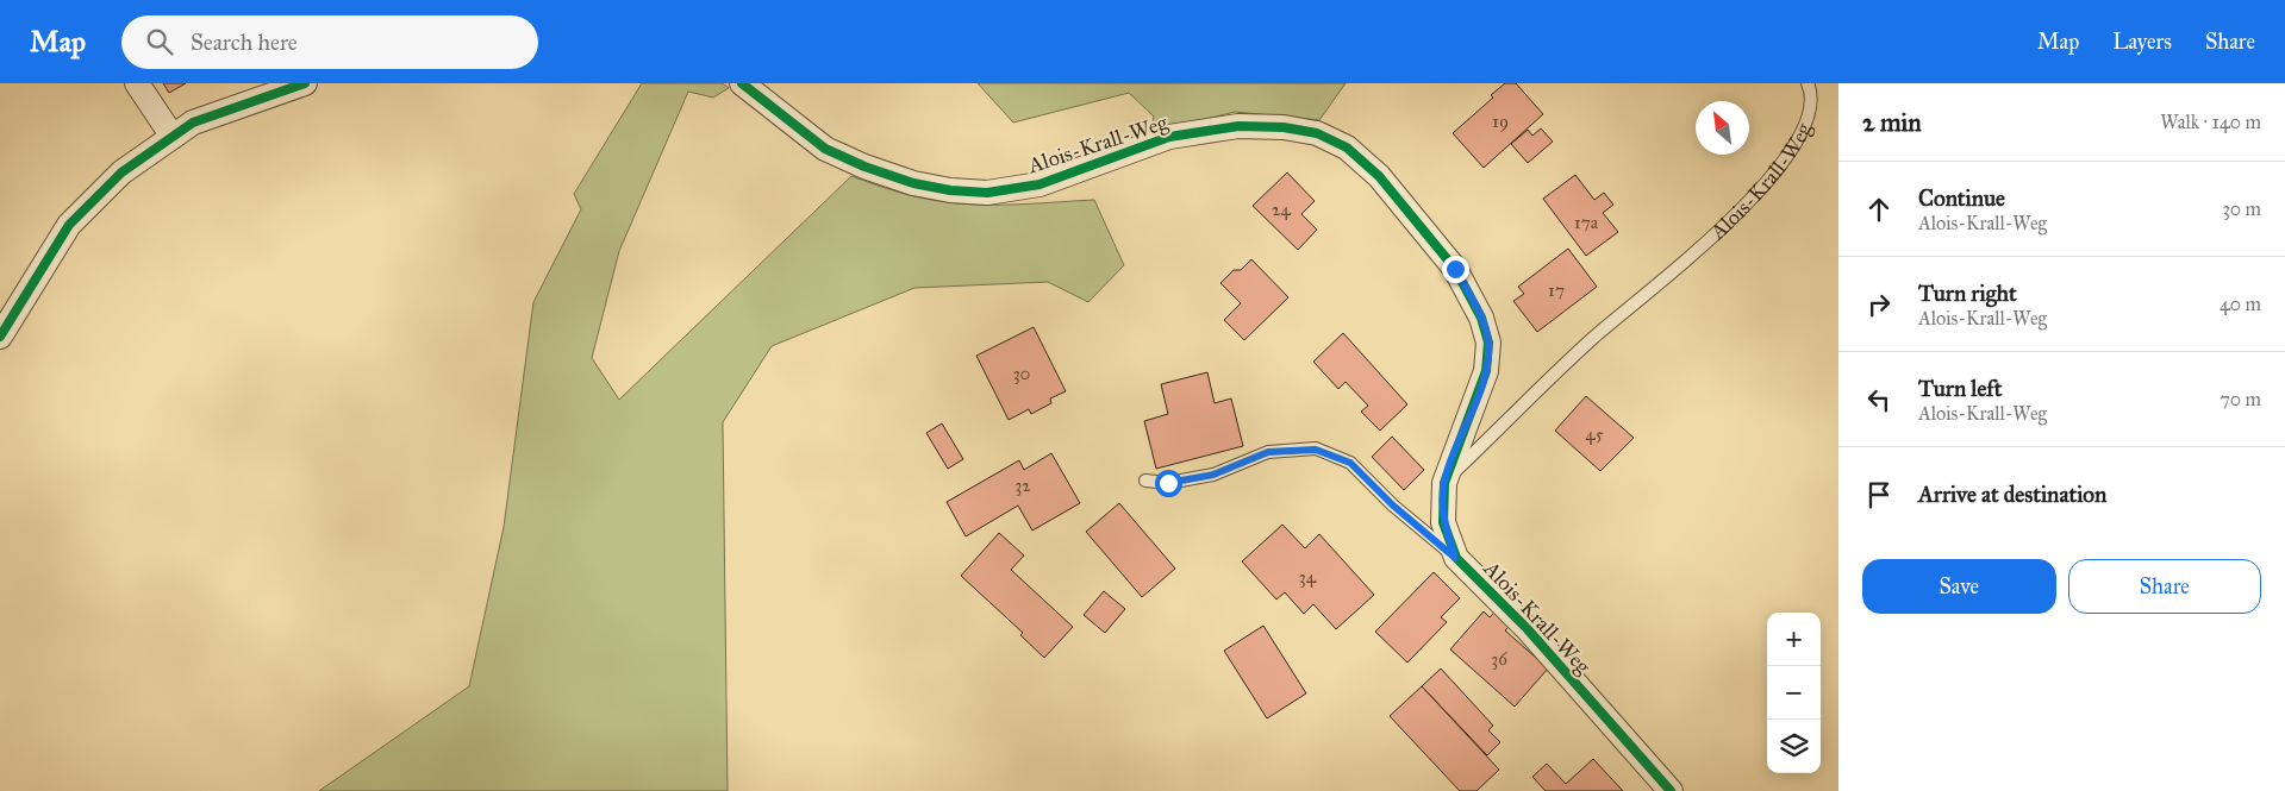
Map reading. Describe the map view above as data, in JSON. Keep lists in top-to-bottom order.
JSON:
{
  "streets": {
    "street": ["Alois-Krall-Weg"]
  },
  "house_numbers": [
    "19",
    "24",
    "17a",
    "17",
    "30",
    "45",
    "32",
    "34",
    "36"
  ],
  "north": "top left",
  "page": {
    "header": "Map",
    "search": "Search here",
    "nav": ["Map", "Layers", "Share"],
    "heading": ["2 min", "Walk · 140 m"],
    "list": [
      ["Continue", "Alois-Krall-Weg", "30 m"],
      ["Turn right", "Alois-Krall-Weg", "40 m"],
      ["Turn left", "Alois-Krall-Weg", "70 m"],
      "Arrive at destination"
    ],
    "buttons": ["Save", "Share"],
    "map_buttons": ["+", "−"]
  }
}
